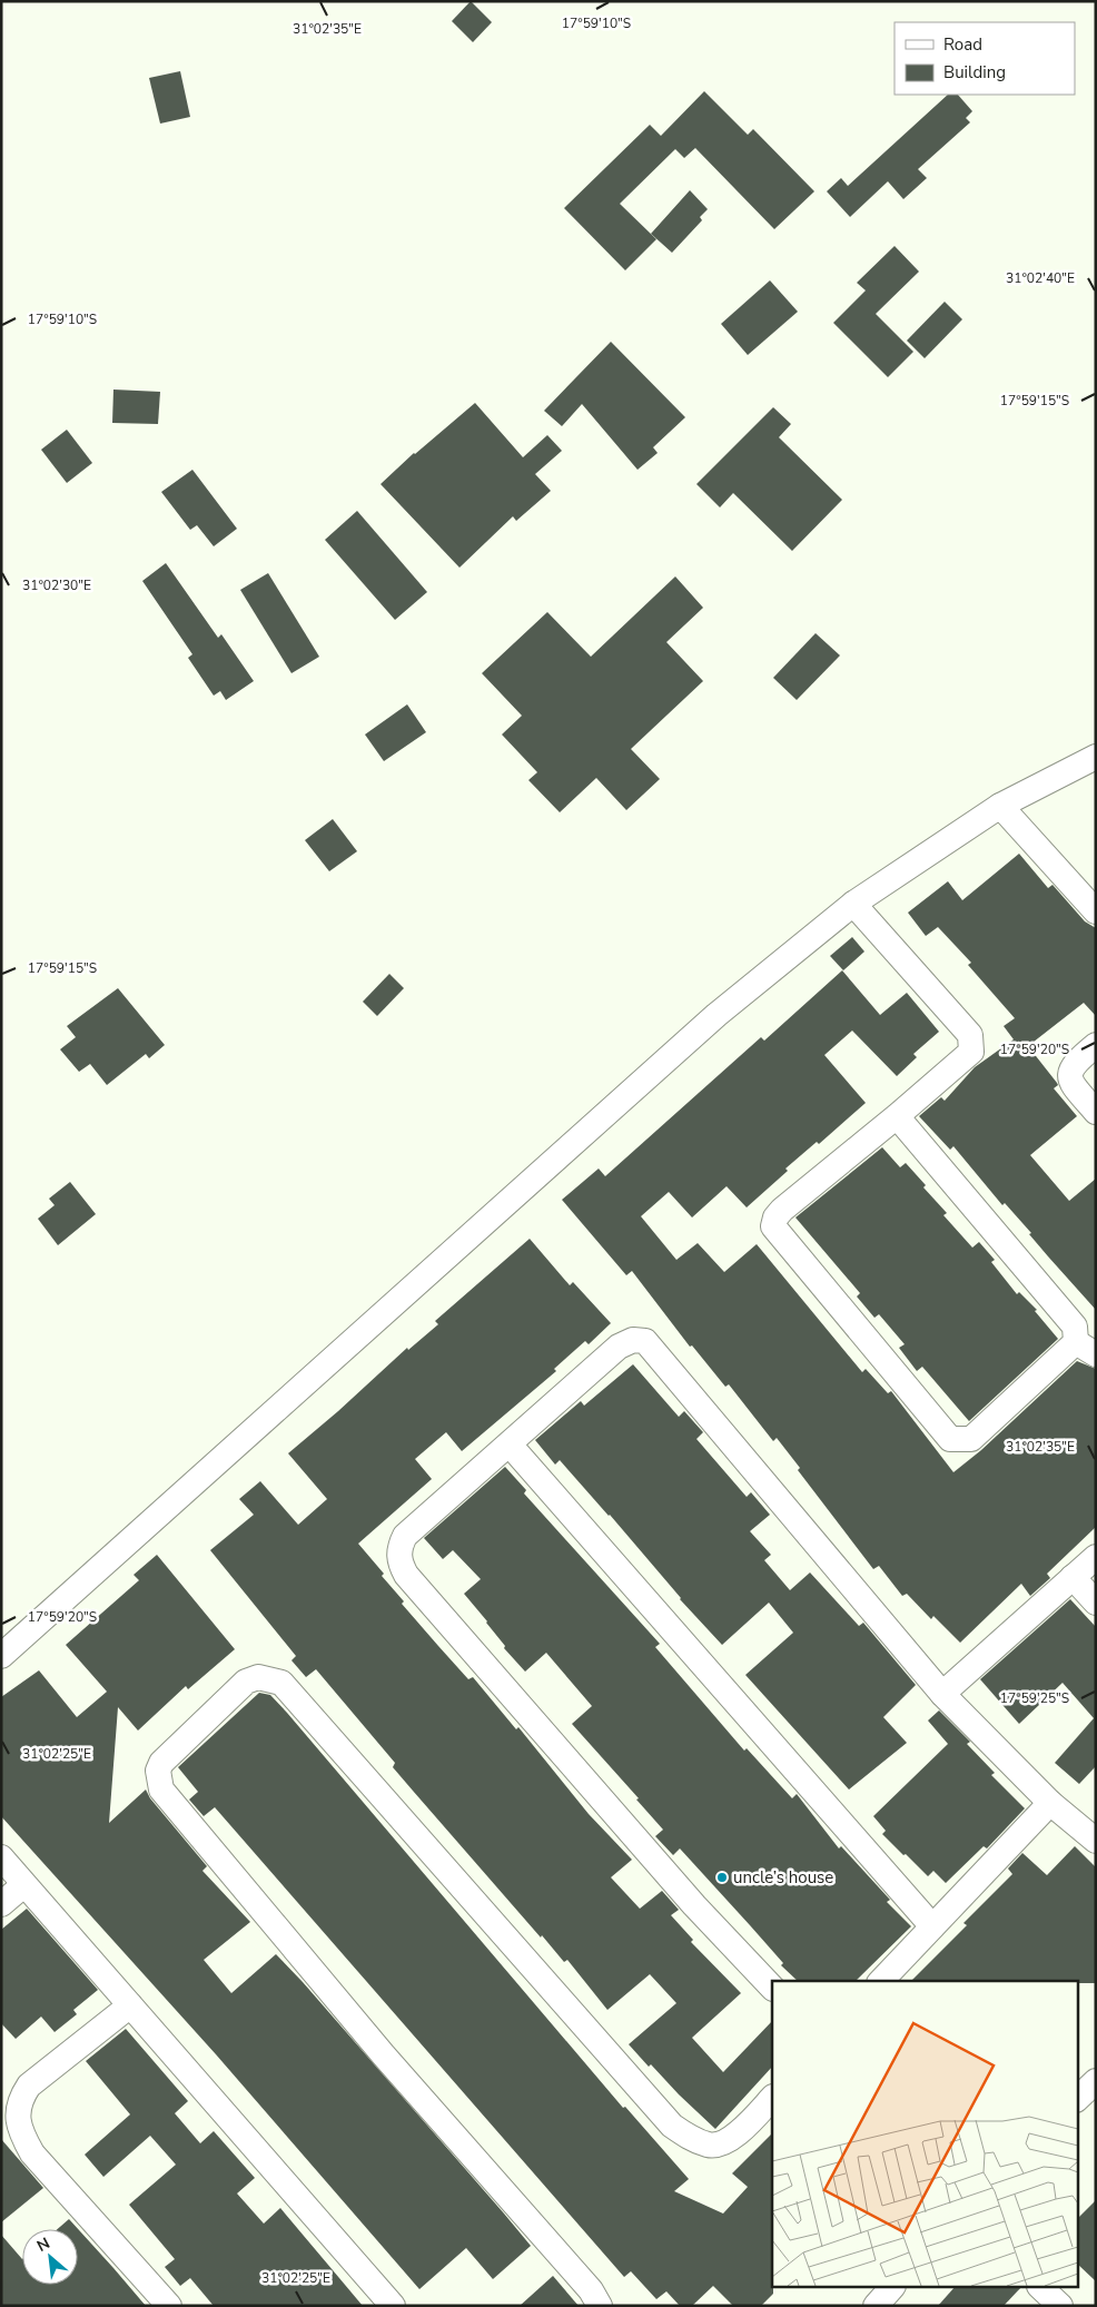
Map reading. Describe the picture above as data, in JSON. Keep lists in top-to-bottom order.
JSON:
{
  "places": ["uncle’s house"],
  "legend": ["Road", "Building"],
  "north": "top left",
  "coordinates": [
    "17°59'10\"S",
    "31°02'35\"E",
    "31°02'40\"E",
    "17°59'15\"S",
    "31°02'30\"E",
    "17°59'20\"S",
    "17°59'25\"S",
    "31°02'25\"E"
  ]
}
